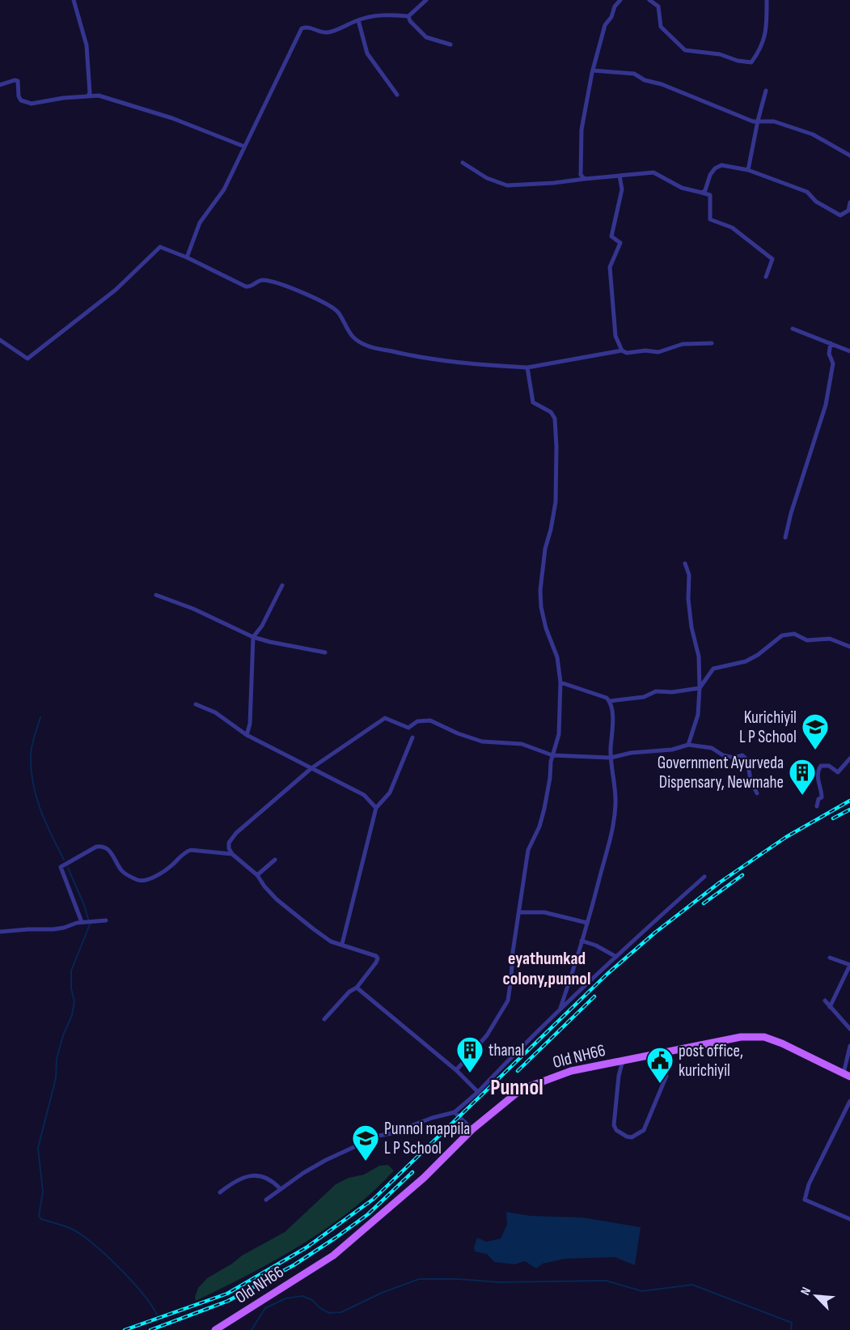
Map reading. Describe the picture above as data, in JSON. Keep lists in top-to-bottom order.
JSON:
{
  "streets": {
    "main road": ["Old NH66"]
  },
  "districts": ["eyathumkad colony,punnol", "Punnol"],
  "places": {
    "school or university": ["Kurichiyil L P School", "Punnol mappila L P School"],
    "building": ["Government Ayurveda Dispensary, Newmahe", "thanal"],
    "public building": ["post office, kurichiyil"]
  },
  "north": "top left"
}
